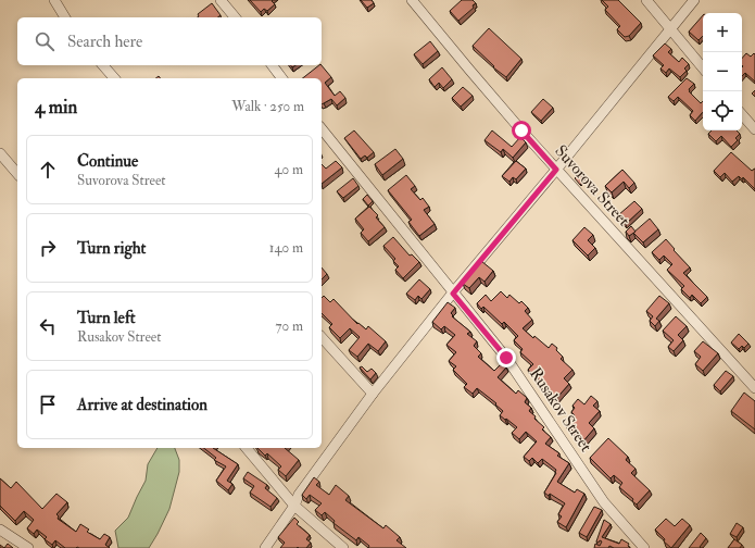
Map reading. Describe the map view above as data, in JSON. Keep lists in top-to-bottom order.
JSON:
{
  "streets": {
    "street": ["Suvorova Street", "Rusakov Street"]
  },
  "page": {
    "map_buttons": ["+", "−"],
    "search": "Search here",
    "heading": ["4 min", "Walk · 250 m"],
    "list": [
      ["Continue", "Suvorova Street", "40 m"],
      ["Turn right", "140 m"],
      ["Turn left", "Rusakov Street", "70 m"],
      "Arrive at destination"
    ]
  }
}
